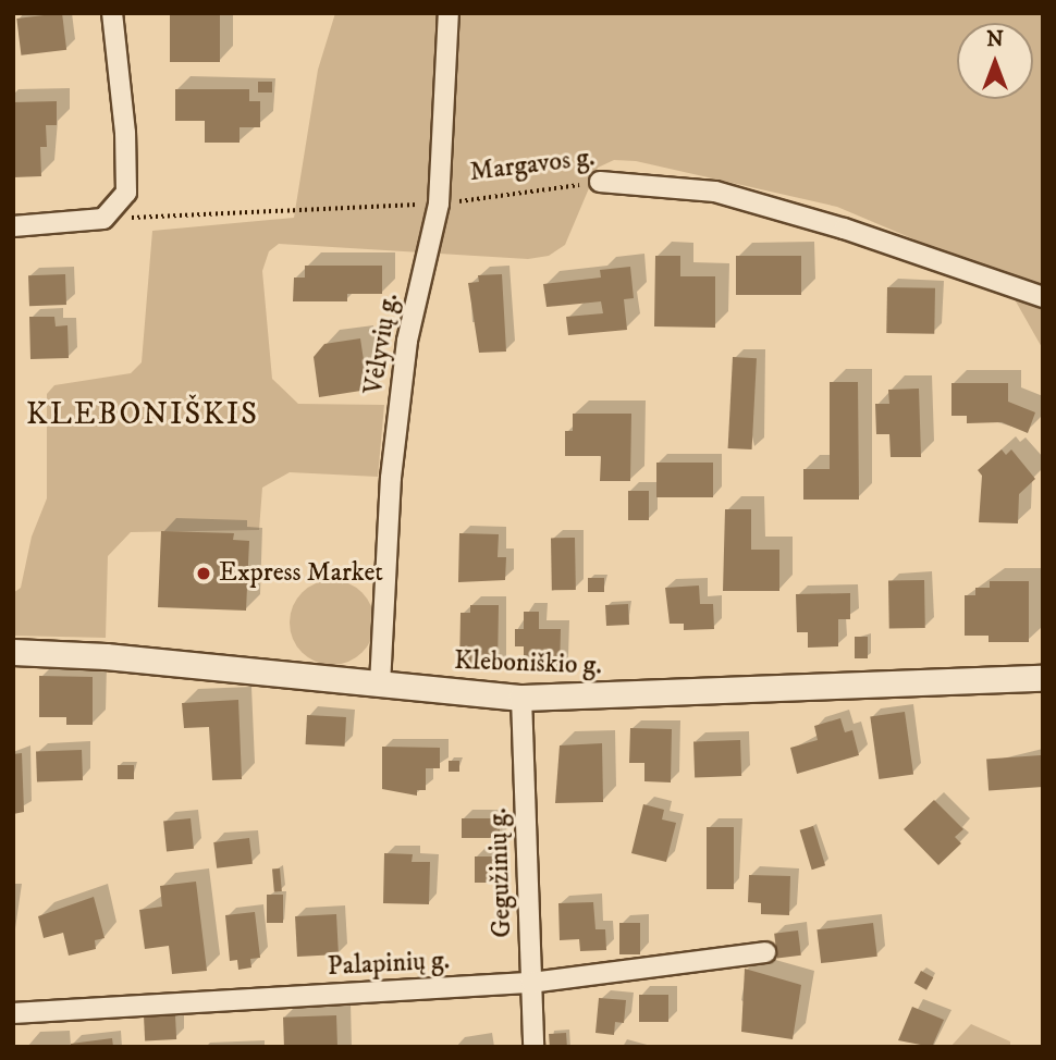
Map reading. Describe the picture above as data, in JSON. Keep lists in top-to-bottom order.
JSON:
{
  "streets": {
    "street": [
      "Margavos g.",
      "Vėlyvių g.",
      "Kleboniškio g.",
      "Gegužinių g.",
      "Palapinių g."
    ]
  },
  "crossings": [
    ["Margavos g.", "Vėlyvių g."],
    ["Vėlyvių g.", "Kleboniškio g."],
    ["Kleboniškio g.", "Gegužinių g."],
    ["Gegužinių g.", "Palapinių g."]
  ],
  "districts": ["KLEBONIŠKIS"],
  "places": ["Express Market"],
  "north": "top"
}
